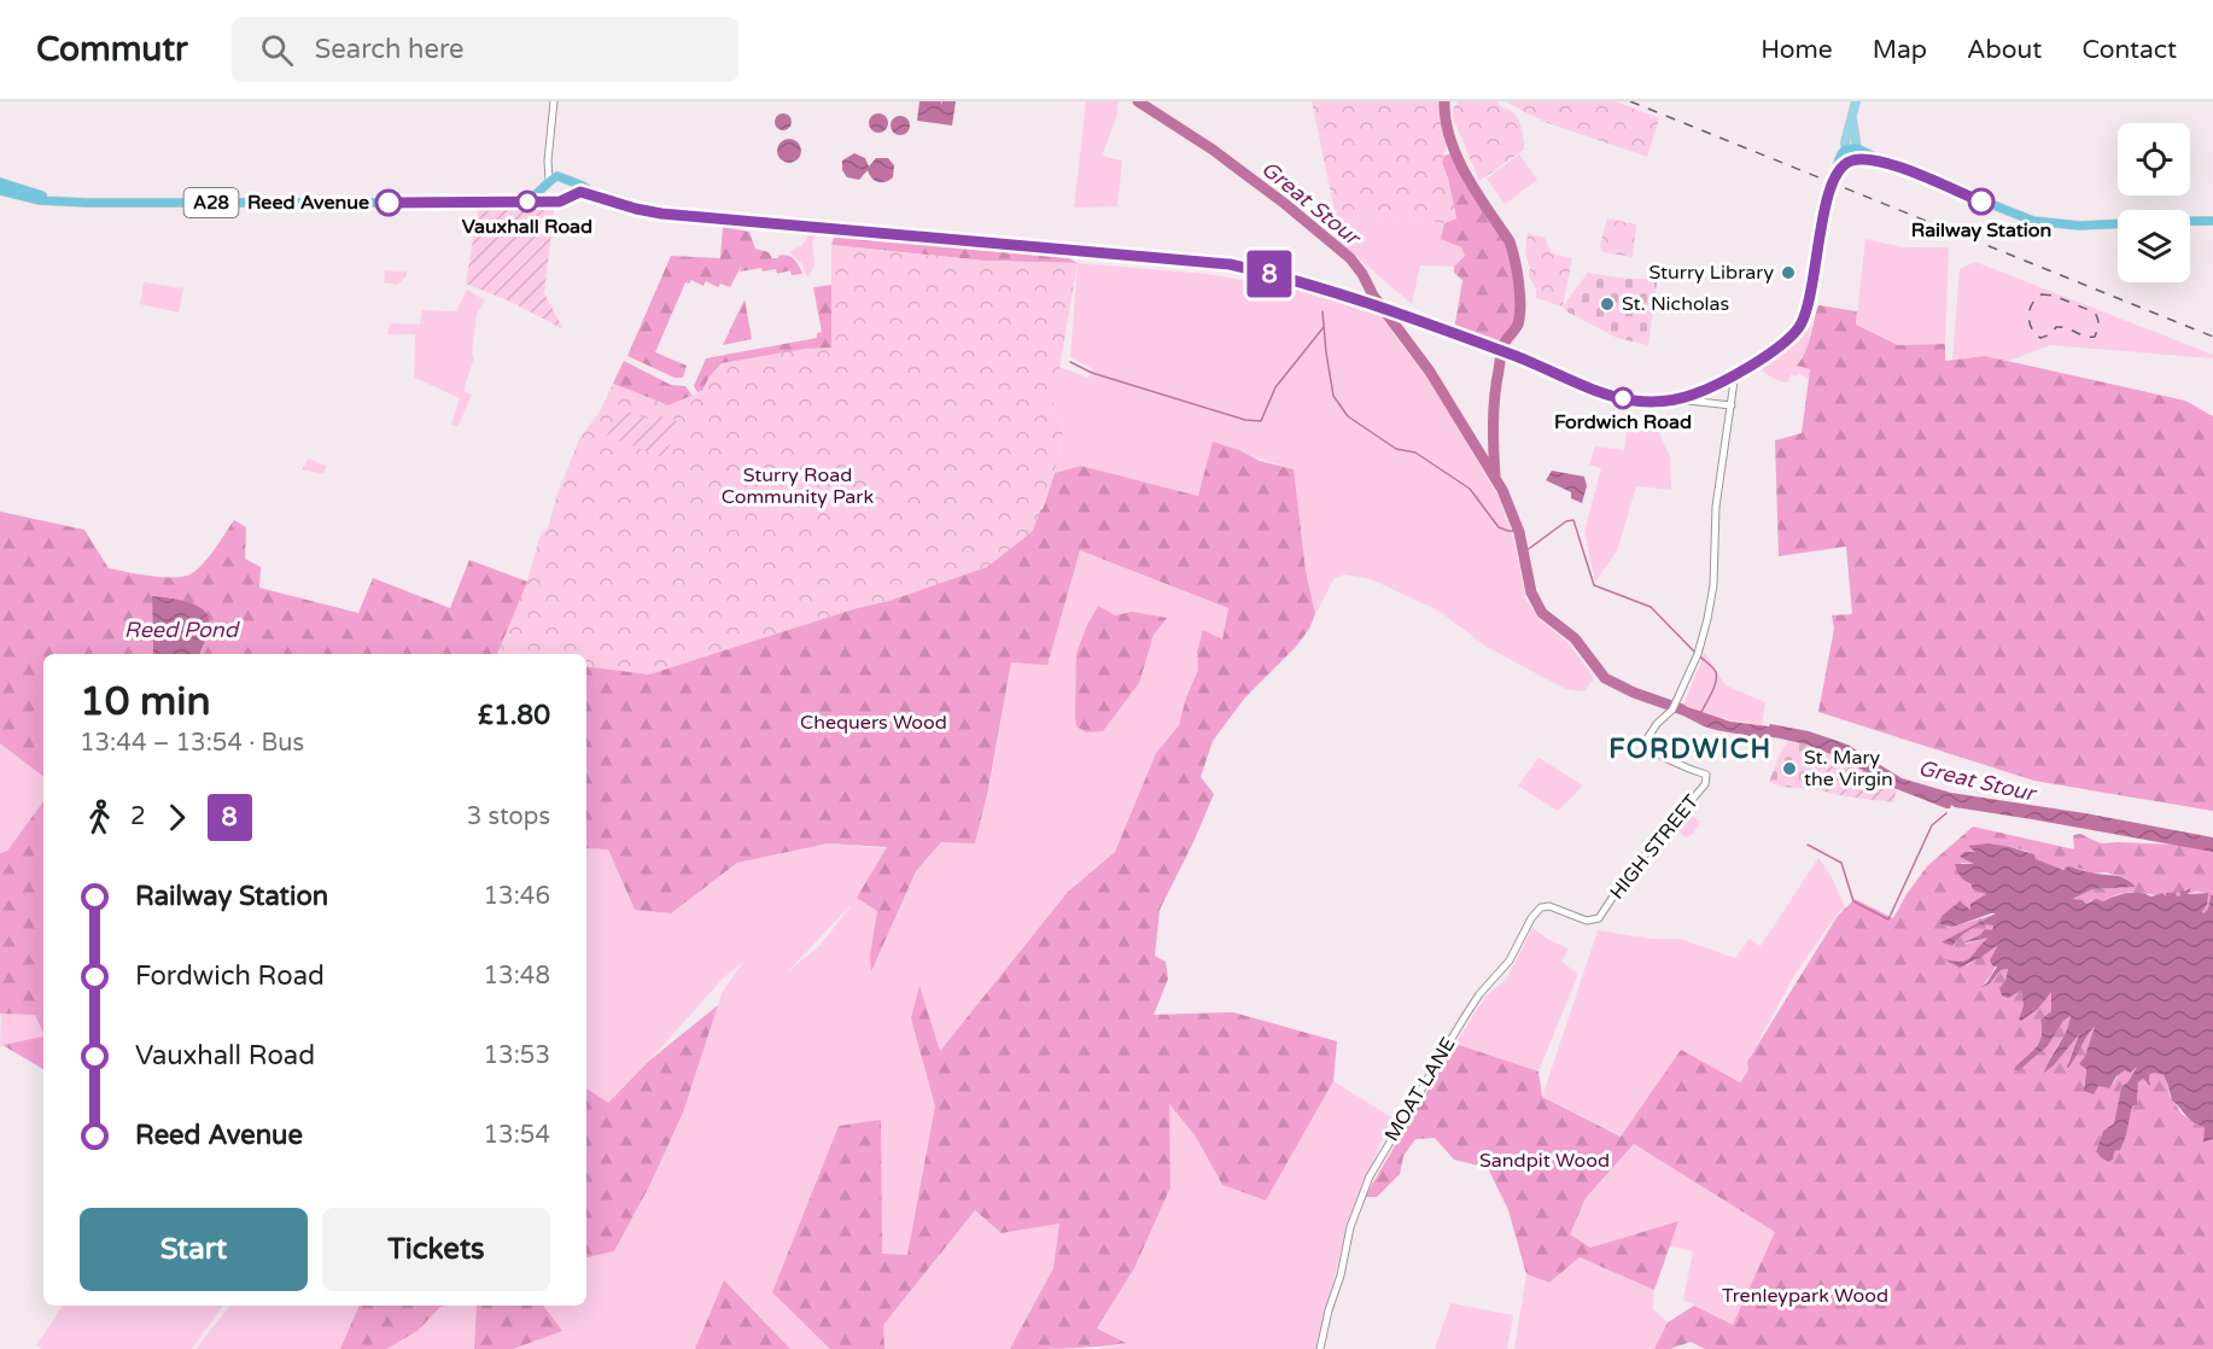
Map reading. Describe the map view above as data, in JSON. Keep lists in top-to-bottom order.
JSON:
{
  "streets": {
    "highway": ["A28"],
    "street": ["HIGH STREET", "MOAT LANE"]
  },
  "crossings": [
    ["HIGH STREET", "MOAT LANE"]
  ],
  "districts": ["FORDWICH"],
  "water": ["Great Stour", "Reed Pond"],
  "parks": [
    "Sturry Road Community Park",
    "Chequers Wood",
    "Sandpit Wood",
    "Trenleypark Wood"
  ],
  "places": [
    "Vauxhall Road",
    "Railway Station",
    "Reed Avenue",
    "Sturry Library",
    "St. Nicholas",
    "Fordwich Road",
    "St. Mary the Virgin"
  ],
  "lines": ["bus line 8"],
  "page": {
    "header": "Commutr",
    "search": "Search here",
    "nav": [
      "Home",
      "Map",
      "About",
      "Contact"
    ],
    "on_map": "8",
    "heading": ["10 min", "13:44 – 13:54 · Bus", "£1.80"],
    "legs": ["2", "8", "3 stops"],
    "list": [
      {
        "name": "Railway Station",
        "value": "13:46"
      },
      {
        "name": "Fordwich Road",
        "value": "13:48"
      },
      {
        "name": "Vauxhall Road",
        "value": "13:53"
      },
      {
        "name": "Reed Avenue",
        "value": "13:54"
      }
    ],
    "buttons": ["Start", "Tickets"]
  }
}
